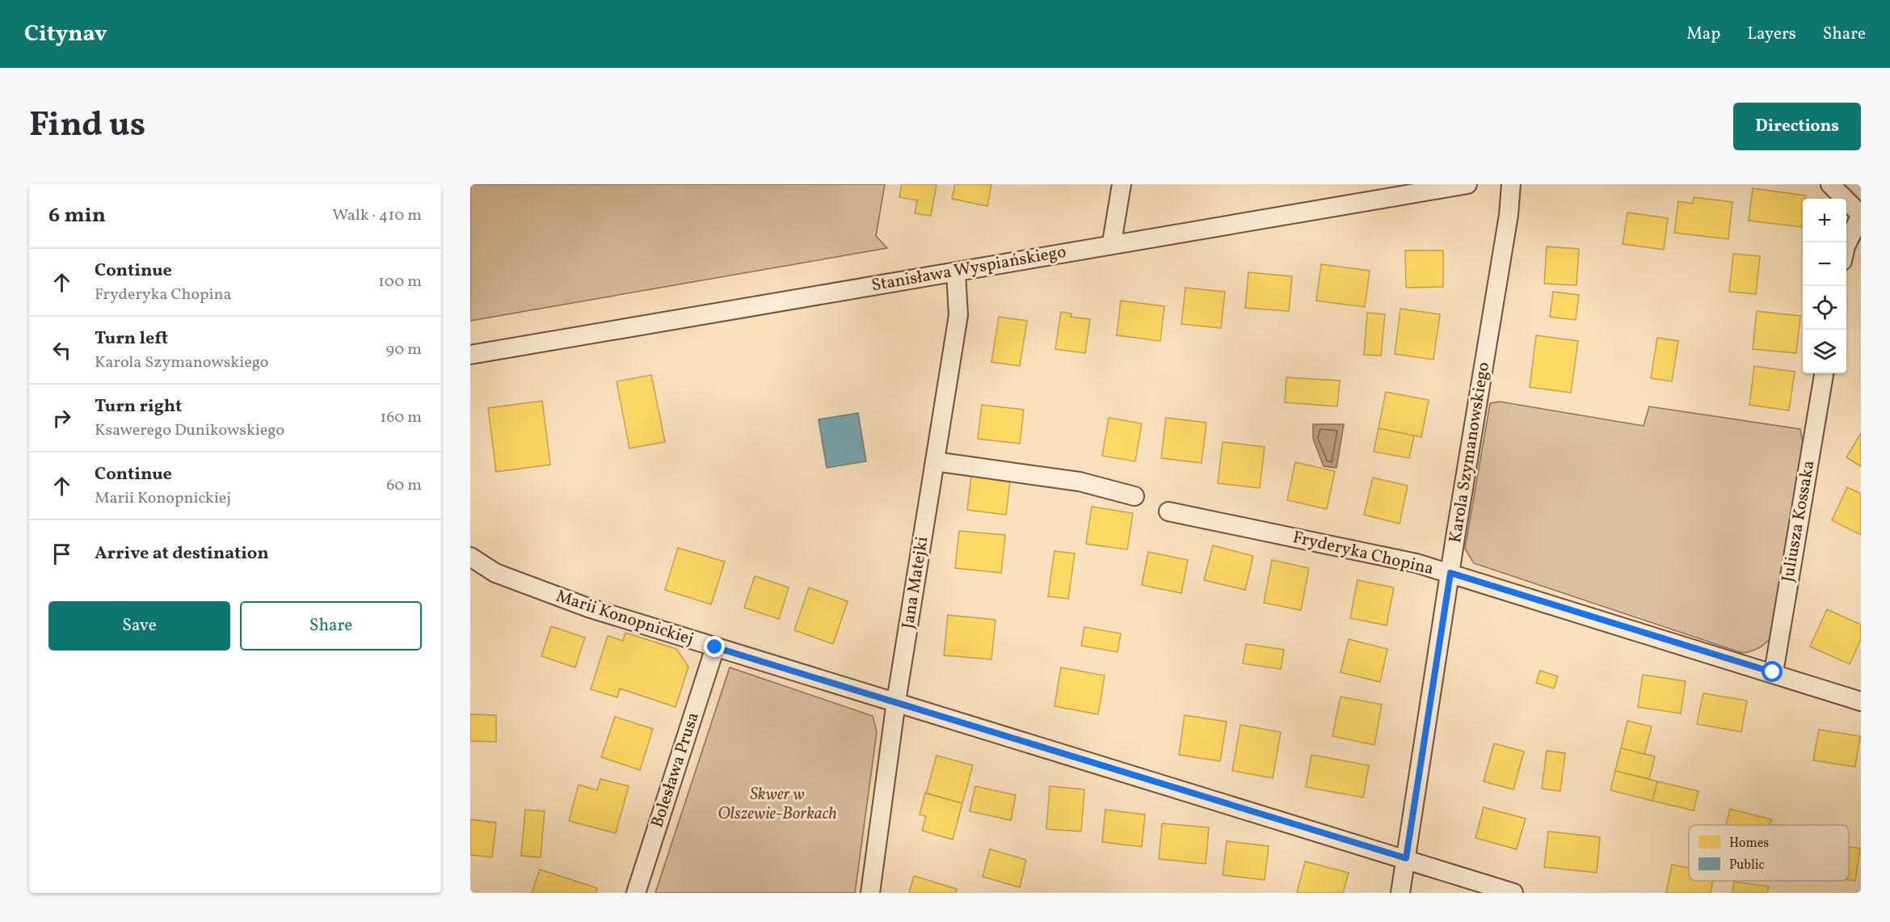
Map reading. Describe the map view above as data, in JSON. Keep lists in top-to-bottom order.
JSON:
{
  "streets": {
    "street": [
      "Stanisława Wyspiańskiego",
      "Karola Szymanowskiego",
      "Juliusza Kossaka",
      "Fryderyka Chopina",
      "Jana Matejki",
      "Marii Konopnickiej",
      "Bolesława Prusa"
    ]
  },
  "crossings": [
    ["Stanisława Wyspiańskiego", "Jana Matejki"],
    ["Karola Szymanowskiego", "Fryderyka Chopina"],
    ["Karola Szymanowskiego", "Marii Konopnickiej"],
    ["Juliusza Kossaka", "Fryderyka Chopina"],
    ["Jana Matejki", "Marii Konopnickiej"],
    ["Marii Konopnickiej", "Bolesława Prusa"]
  ],
  "parks": ["Skwer w Olszewie-Borkach"],
  "legend": ["Homes", "Public"],
  "page": {
    "header": "Citynav",
    "nav": ["Map", "Layers", "Share"],
    "title": "Find us",
    "buttons": [
      "Directions",
      ["Save", "Share"]
    ],
    "heading": ["6 min", "Walk · 410 m"],
    "map_buttons": ["+", "−"],
    "list": [
      ["Continue", "Fryderyka Chopina", "100 m"],
      ["Turn left", "Karola Szymanowskiego", "90 m"],
      ["Turn right", "Ksawerego Dunikowskiego", "160 m"],
      ["Continue", "Marii Konopnickiej", "60 m"],
      "Arrive at destination"
    ]
  }
}
